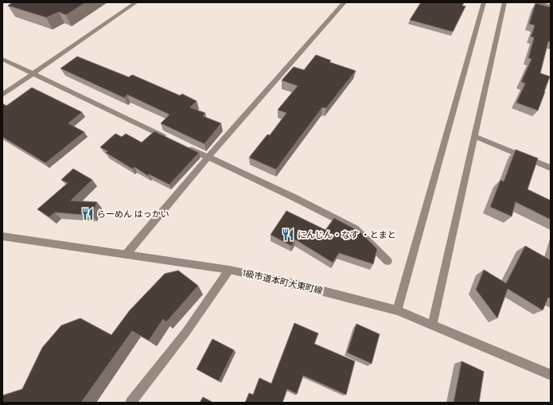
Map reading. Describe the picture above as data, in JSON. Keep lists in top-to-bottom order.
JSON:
{
  "streets": {
    "street": ["1級市道本町大東町線"]
  },
  "places": {
    "restaurant": ["らーめん はっかい", "にんじん・なす ・とまと"]
  }
}
